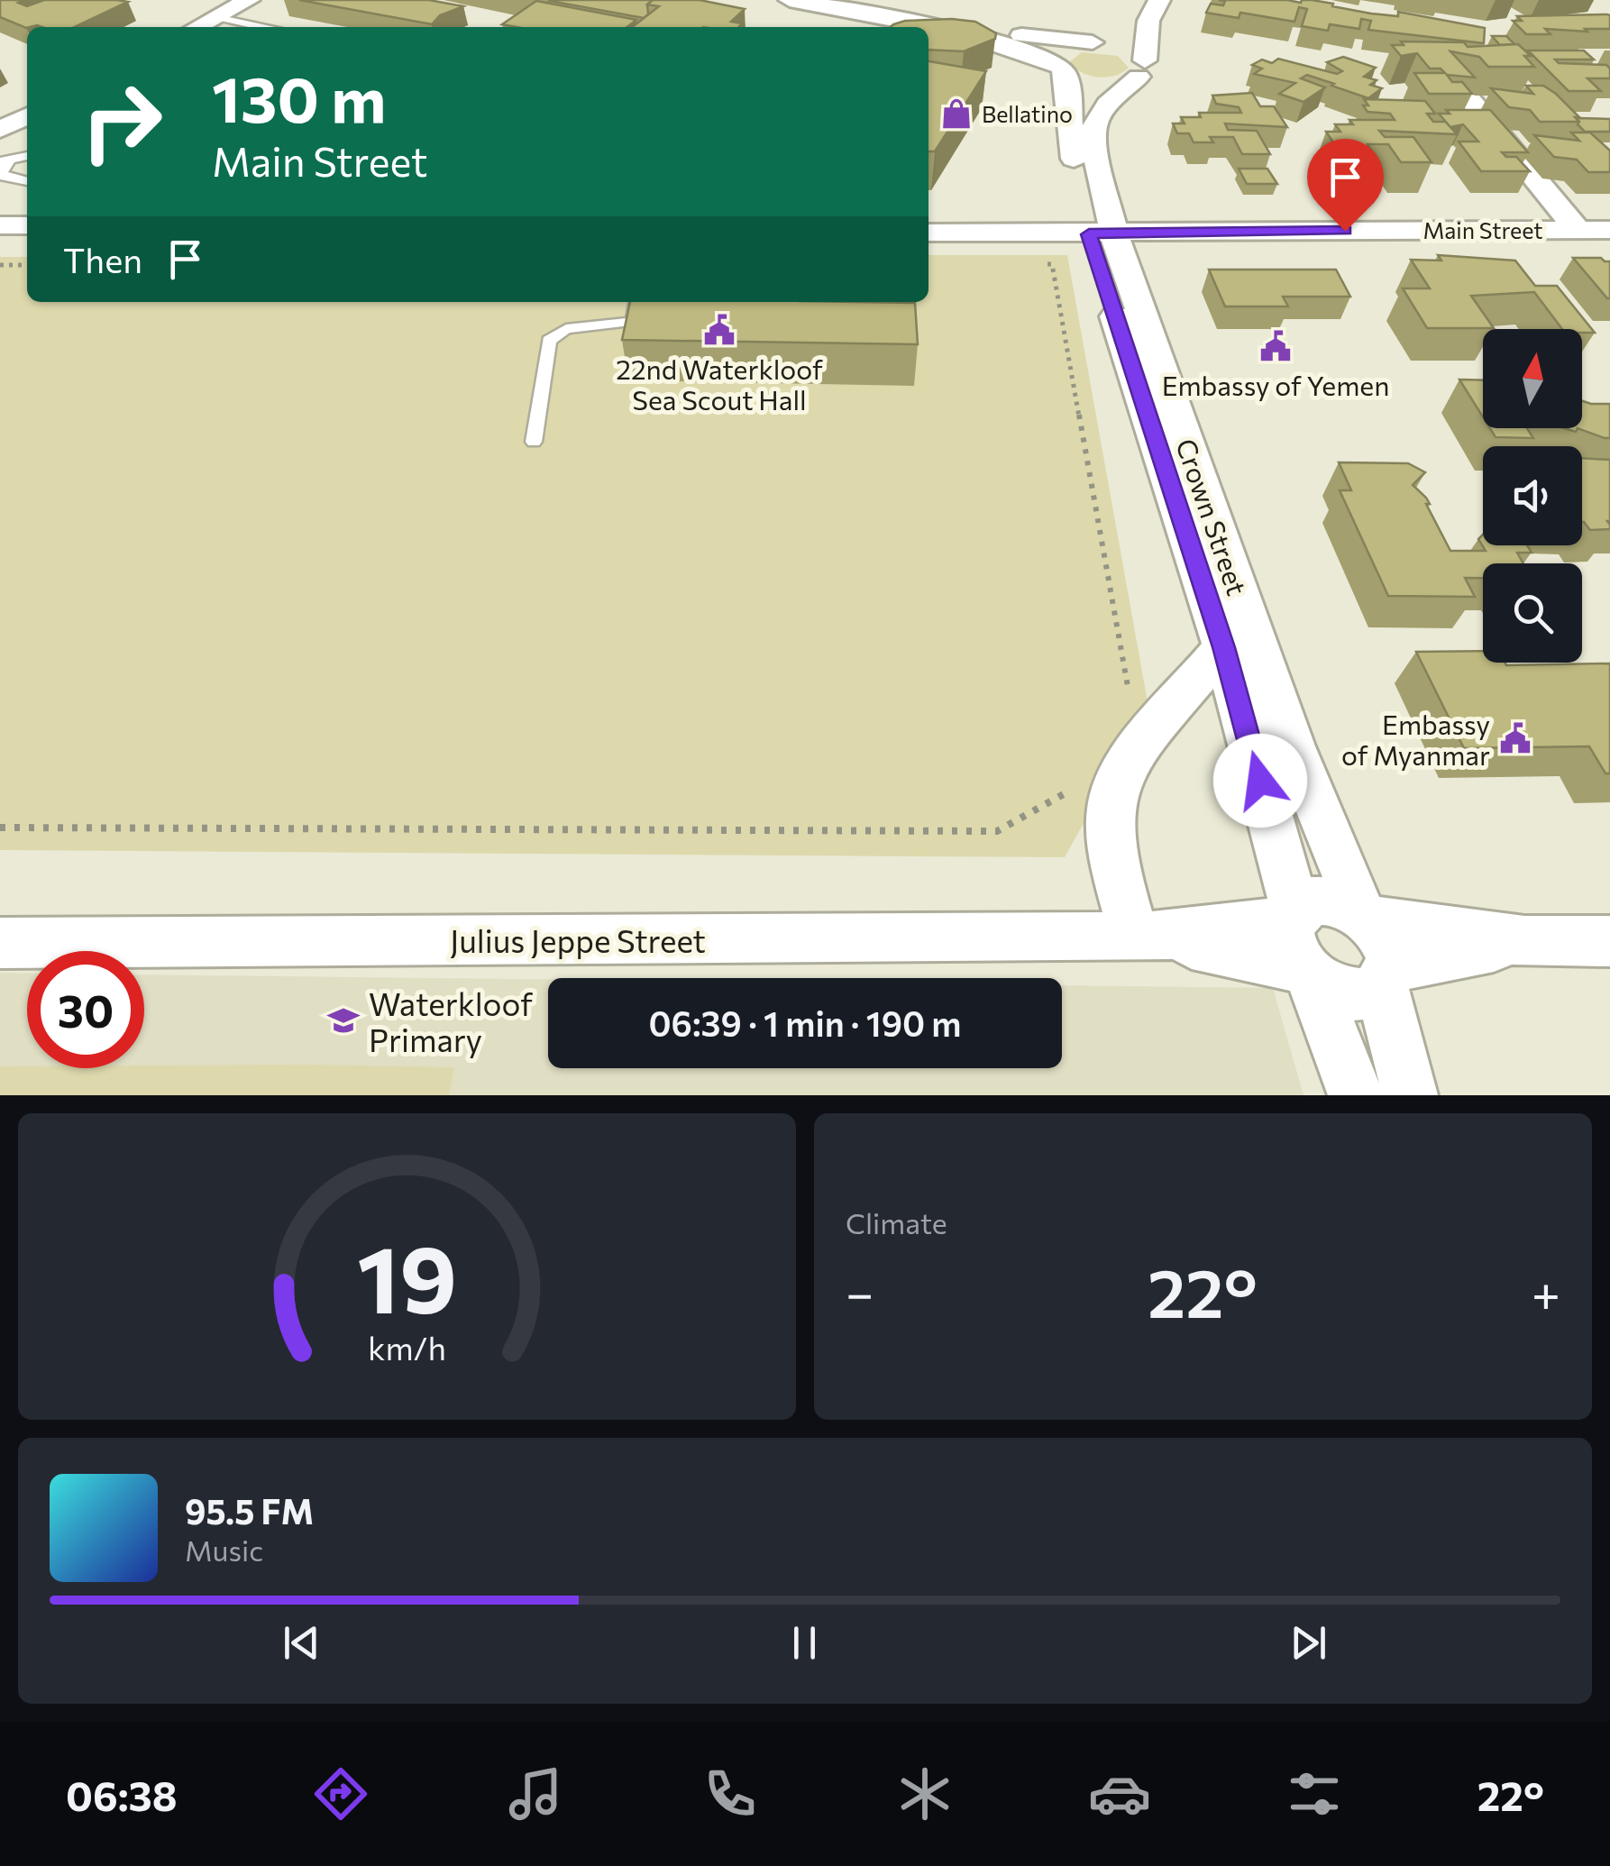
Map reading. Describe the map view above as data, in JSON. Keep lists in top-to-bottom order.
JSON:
{
  "streets": {
    "street": ["Main Street", "Crown Street", "Julius Jeppe Street"]
  },
  "crossings": [
    ["Main Street", "Crown Street"],
    ["Crown Street", "Julius Jeppe Street"]
  ],
  "places": {
    "shop": ["Bellatino"],
    "public building": ["22nd Waterkloof Sea Scout Hall", "Embassy of Yemen", "Embassy of Myanmar"],
    "school or university": ["Waterkloof Primary"]
  },
  "north": "top",
  "page": {
    "turn": ["130 m", "Main Street"],
    "then": "Then",
    "limit": "30",
    "trip": "06:39 · 1 min · 190 m",
    "tile": "Climate",
    "heat": ["−", "22°", "+"],
    "song": ["95.5 FM", "Music"],
    "tabs": ["06:38", "22°"],
    "gauge": ["19", "km/h"]
  }
}
